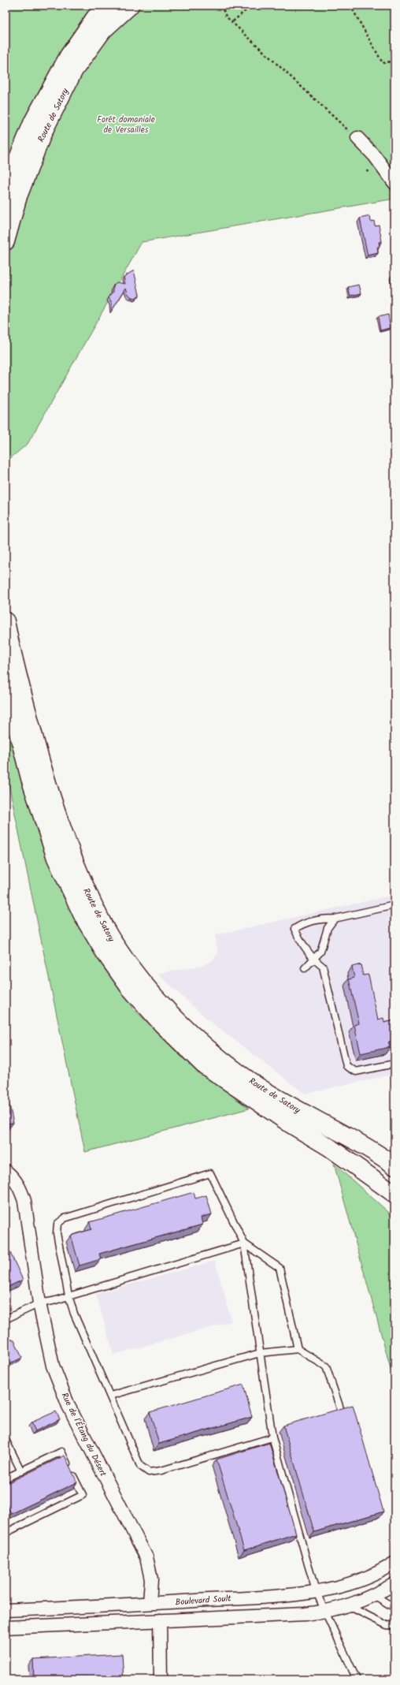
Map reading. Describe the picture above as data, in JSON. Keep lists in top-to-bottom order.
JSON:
{
  "streets": {
    "main road": ["Route de Satory"],
    "street": ["Rue de l'Étang du Désert", "Boulevard Soult"]
  },
  "crossings": [
    ["Rue de l'Étang du Désert", "Boulevard Soult"]
  ],
  "parks": ["Forêt domaniale de Versailles"]
}
